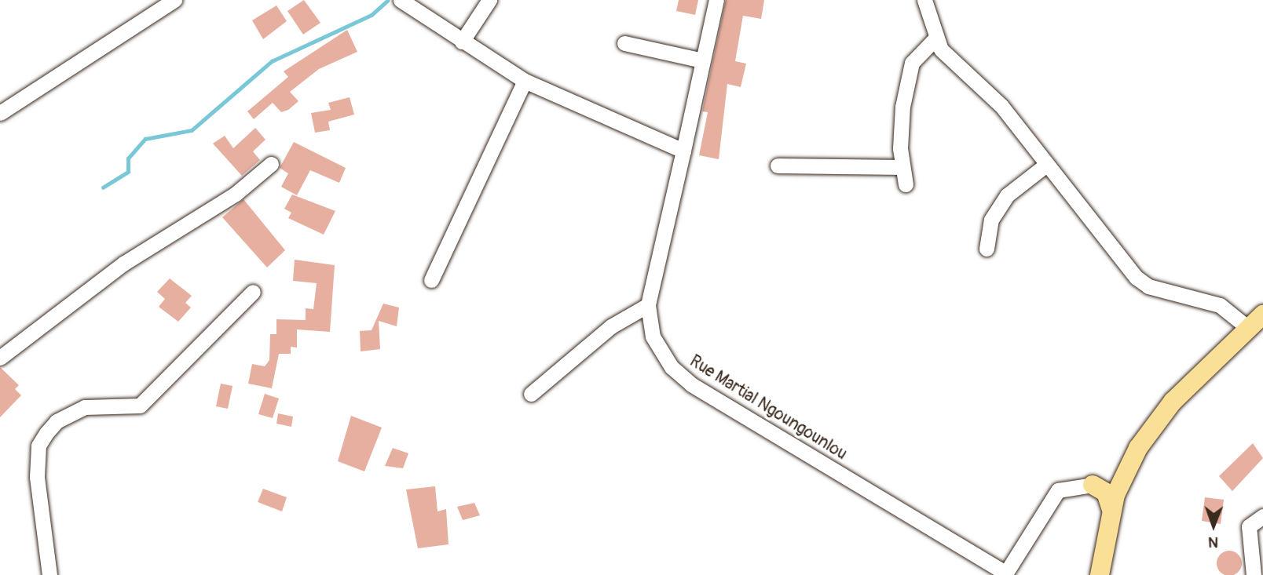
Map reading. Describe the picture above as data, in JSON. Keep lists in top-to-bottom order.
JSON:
{
  "streets": {
    "street": ["Rue Martial Ngoungounlou"]
  },
  "north": "bottom"
}
